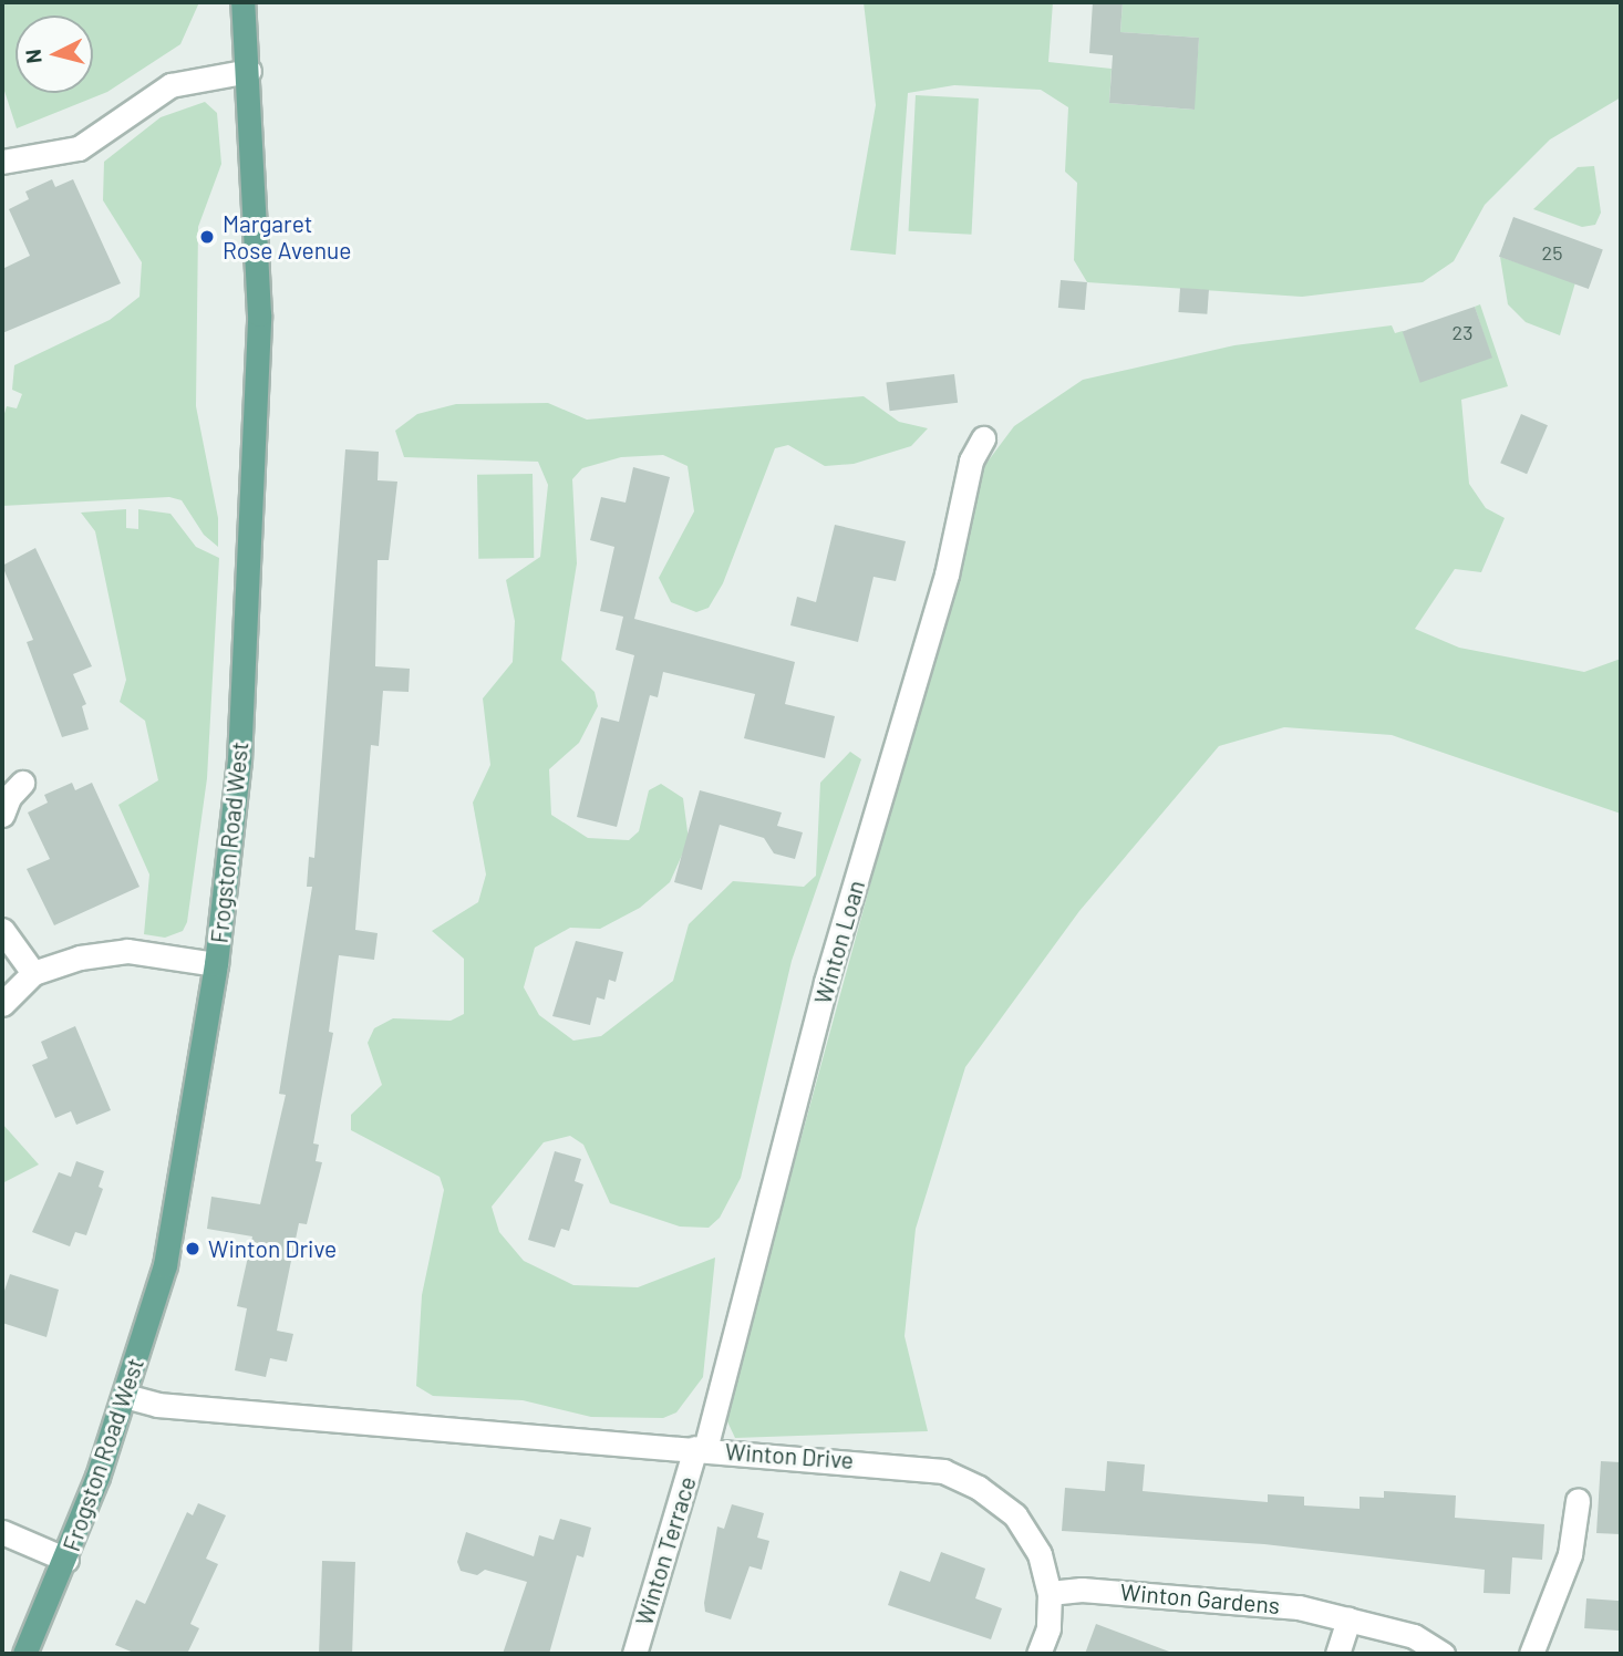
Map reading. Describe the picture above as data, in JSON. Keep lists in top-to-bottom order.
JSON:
{
  "streets": {
    "main road": ["Frogston Road West"],
    "street": [
      "Winton Loan",
      "Winton Drive",
      "Winton Terrace",
      "Winton Gardens"
    ]
  },
  "crossings": [
    ["Frogston Road West", "Winton Drive"],
    ["Winton Loan", "Winton Drive"],
    ["Winton Loan", "Winton Terrace"],
    ["Winton Drive", "Winton Terrace"],
    ["Winton Drive", "Winton Gardens"]
  ],
  "places": ["Margaret Rose Avenue", "Winton Drive"],
  "house_numbers": ["25", "23"],
  "north": "left"
}
